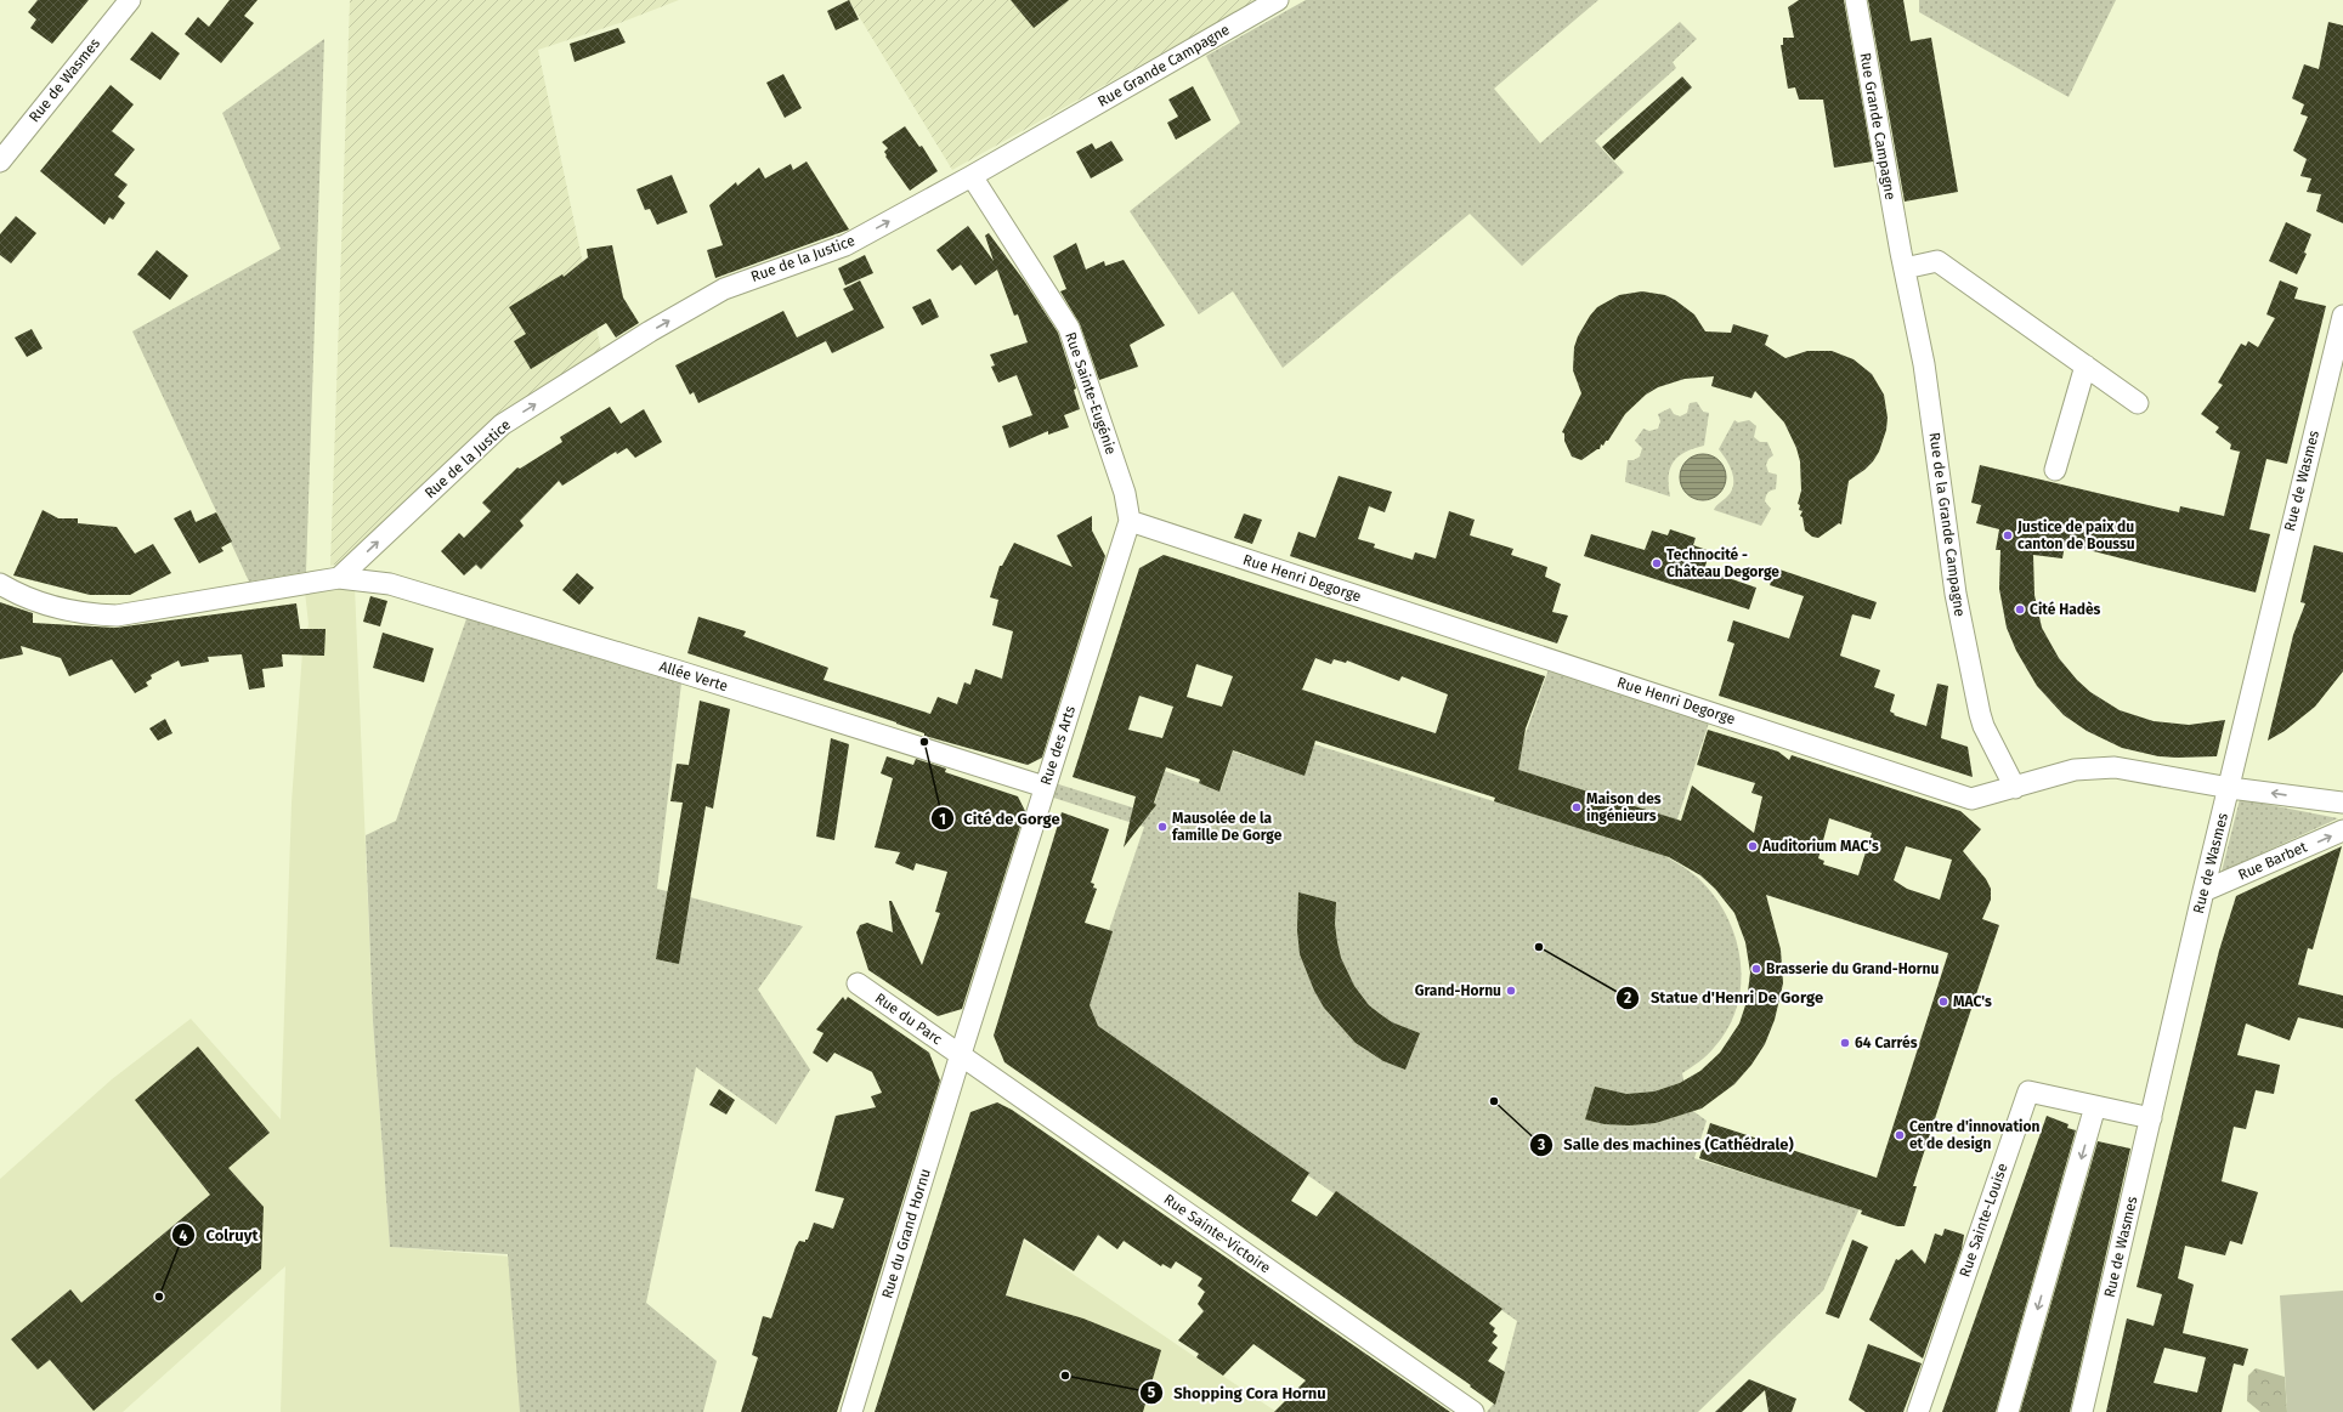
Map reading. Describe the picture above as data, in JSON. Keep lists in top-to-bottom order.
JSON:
{
  "streets": {
    "street": [
      "Rue Grande Campagne",
      "Rue de Wasmes",
      "Rue de la Justice",
      "Rue Sainte-Eugénie",
      "Rue de la Grande Campagne",
      "Rue Henri Degorge",
      "Allée Verte",
      "Rue des Arts",
      "Rue Barbet",
      "Rue du Parc",
      "Rue Sainte-Louise",
      "Rue du Grand Hornu",
      "Rue Sainte-Victoire"
    ]
  },
  "crossings": [
    ["Rue Grande Campagne", "Rue de la Justice"],
    ["Rue Grande Campagne", "Rue Sainte-Eugénie"],
    ["Rue Grande Campagne", "Rue de la Grande Campagne"],
    ["Rue de Wasmes", "Rue Henri Degorge"],
    ["Rue de Wasmes", "Rue Barbet"],
    ["Rue de Wasmes", "Rue Sainte-Louise"],
    ["Rue de la Justice", "Rue Sainte-Eugénie"],
    ["Rue de la Justice", "Allée Verte"],
    ["Rue Sainte-Eugénie", "Rue Henri Degorge"],
    ["Rue Sainte-Eugénie", "Rue des Arts"],
    ["Rue de la Grande Campagne", "Rue Henri Degorge"],
    ["Rue Henri Degorge", "Rue des Arts"],
    ["Allée Verte", "Rue des Arts"],
    ["Rue des Arts", "Rue du Parc"],
    ["Rue des Arts", "Rue du Grand Hornu"],
    ["Rue des Arts", "Rue Sainte-Victoire"],
    ["Rue du Parc", "Rue du Grand Hornu"],
    ["Rue du Parc", "Rue Sainte-Victoire"],
    ["Rue du Grand Hornu", "Rue Sainte-Victoire"]
  ],
  "one_way": ["Rue de la Justice", "Rue Barbet"],
  "places": [
    "Justice de paix du canton de Boussu",
    "Technocité - Château Degorge",
    "Cité Hadès",
    "Cité de Gorge",
    "Maison des ingénieurs",
    "Mausolée de la famille De Gorge",
    "Auditorium MAC's",
    "Statue d'Henri De Gorge",
    "Brasserie du Grand-Hornu",
    "Grand-Hornu",
    "MAC's",
    "64 Carrés",
    "Salle des machines (Cathédrale)",
    "Centre d'innovation et de design",
    "Colruyt",
    "Shopping Cora Hornu"
  ]
}
